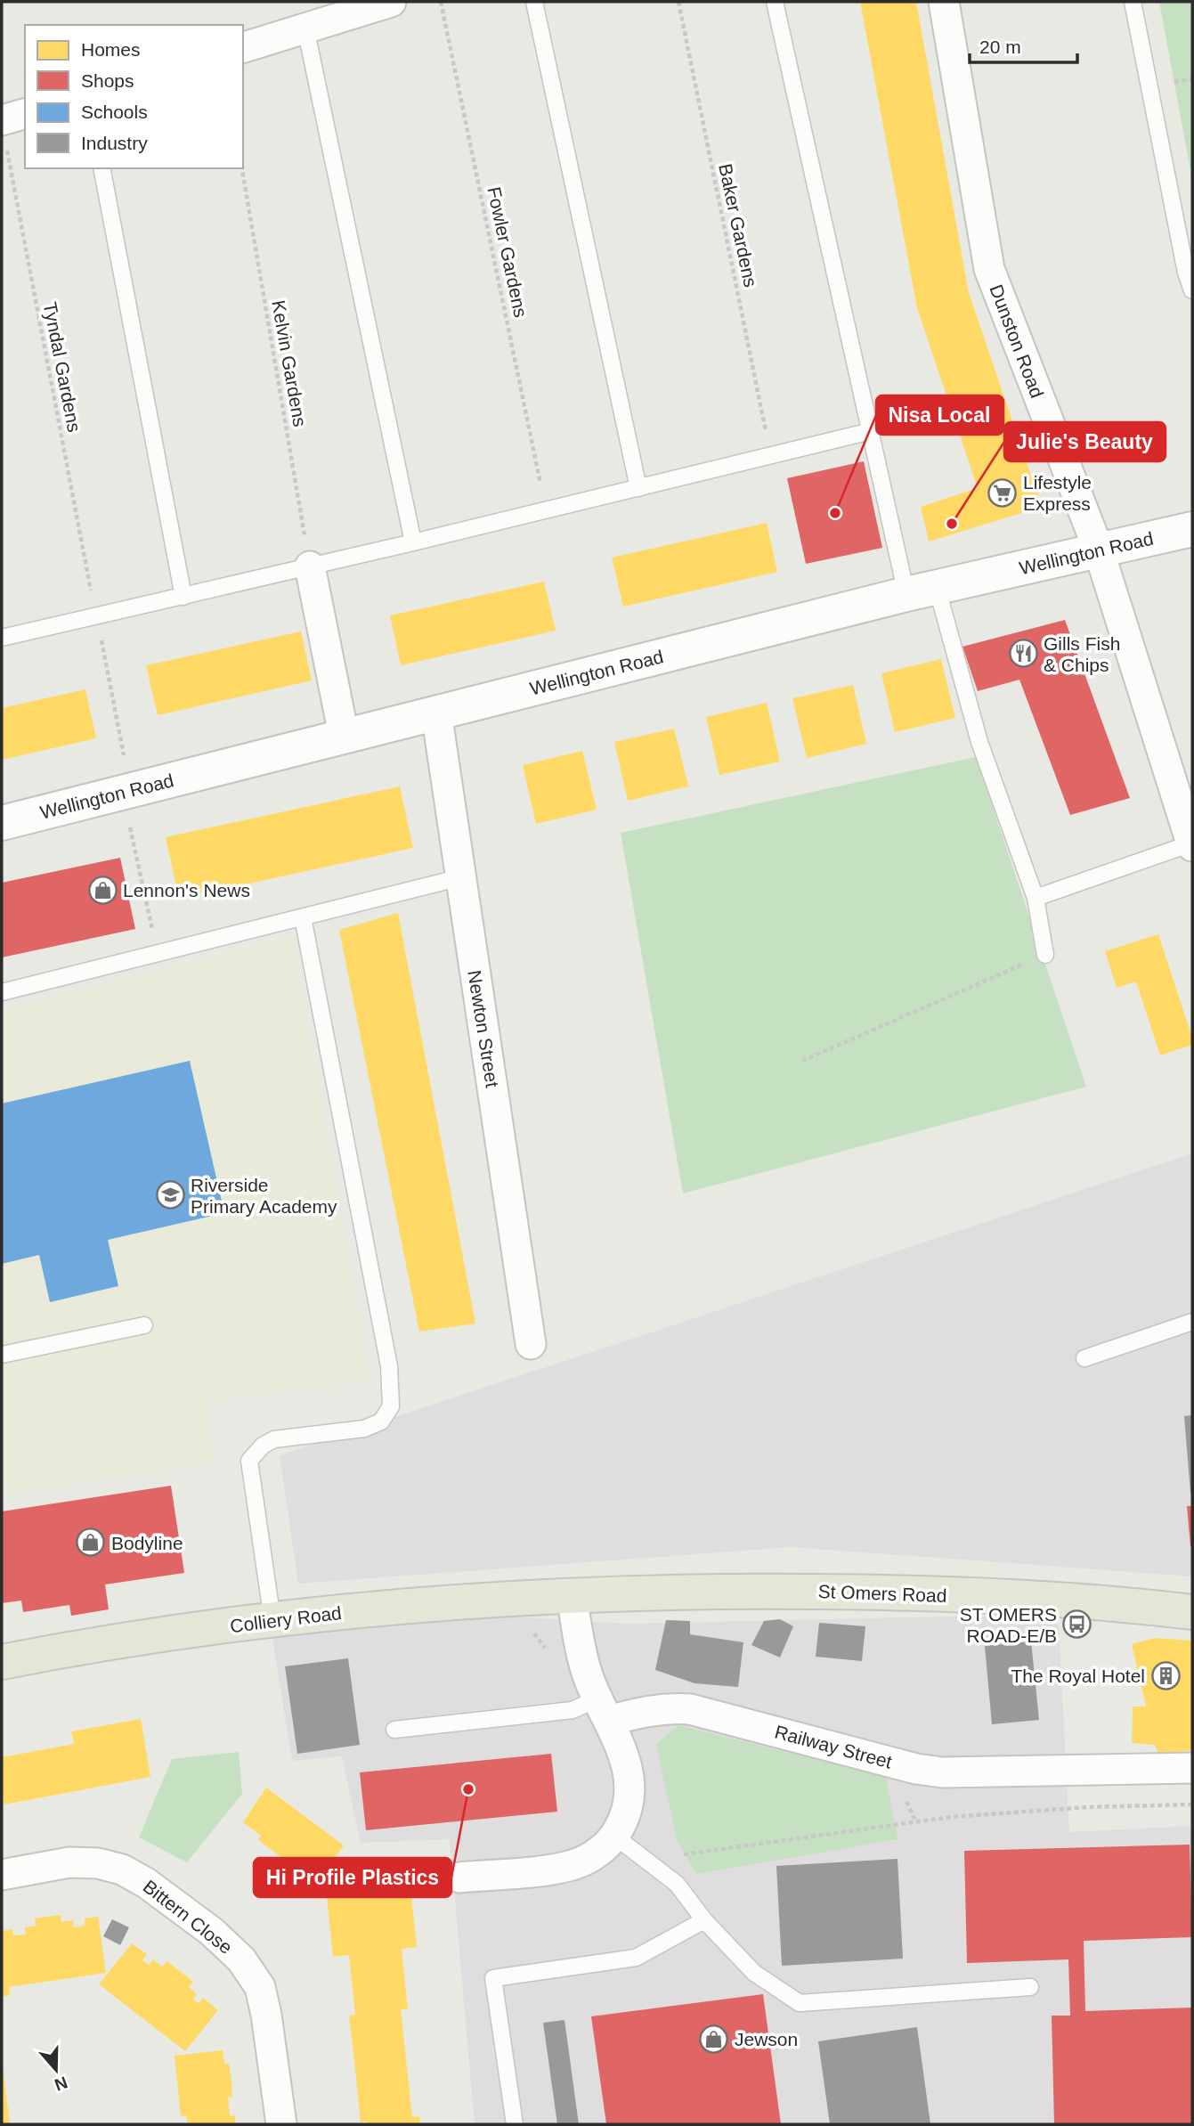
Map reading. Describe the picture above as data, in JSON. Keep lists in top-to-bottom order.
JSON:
{
  "streets": {
    "main road": ["St Omers Road", "Colliery Road"],
    "street": [
      "Dunston Road",
      "Wellington Road",
      "Newton Street",
      "Railway Street",
      "Bittern Close"
    ],
    "path": [
      "Baker Gardens",
      "Fowler Gardens",
      "Kelvin Gardens",
      "Tyndal Gardens"
    ]
  },
  "crossings": [
    ["Dunston Road", "Wellington Road"],
    ["Wellington Road", "Newton Street"],
    ["St Omers Road", "Colliery Road"]
  ],
  "places": {
    "supermarket": ["Lifestyle Express"],
    "other": ["Nisa Local", "Julie's Beauty", "Hi Profile Plastics"],
    "restaurant": ["Gills Fish & Chips"],
    "shop": ["Lennon's News", "Bodyline", "Jewson"],
    "school or university": ["Riverside Primary Academy"],
    "bus stop": ["ST OMERS ROAD-E/B"],
    "building": ["The Royal Hotel"]
  },
  "legend": [
    "Homes",
    "Shops",
    "Schools",
    "Industry"
  ],
  "scale_bar": "20 m",
  "north": "bottom"
}
